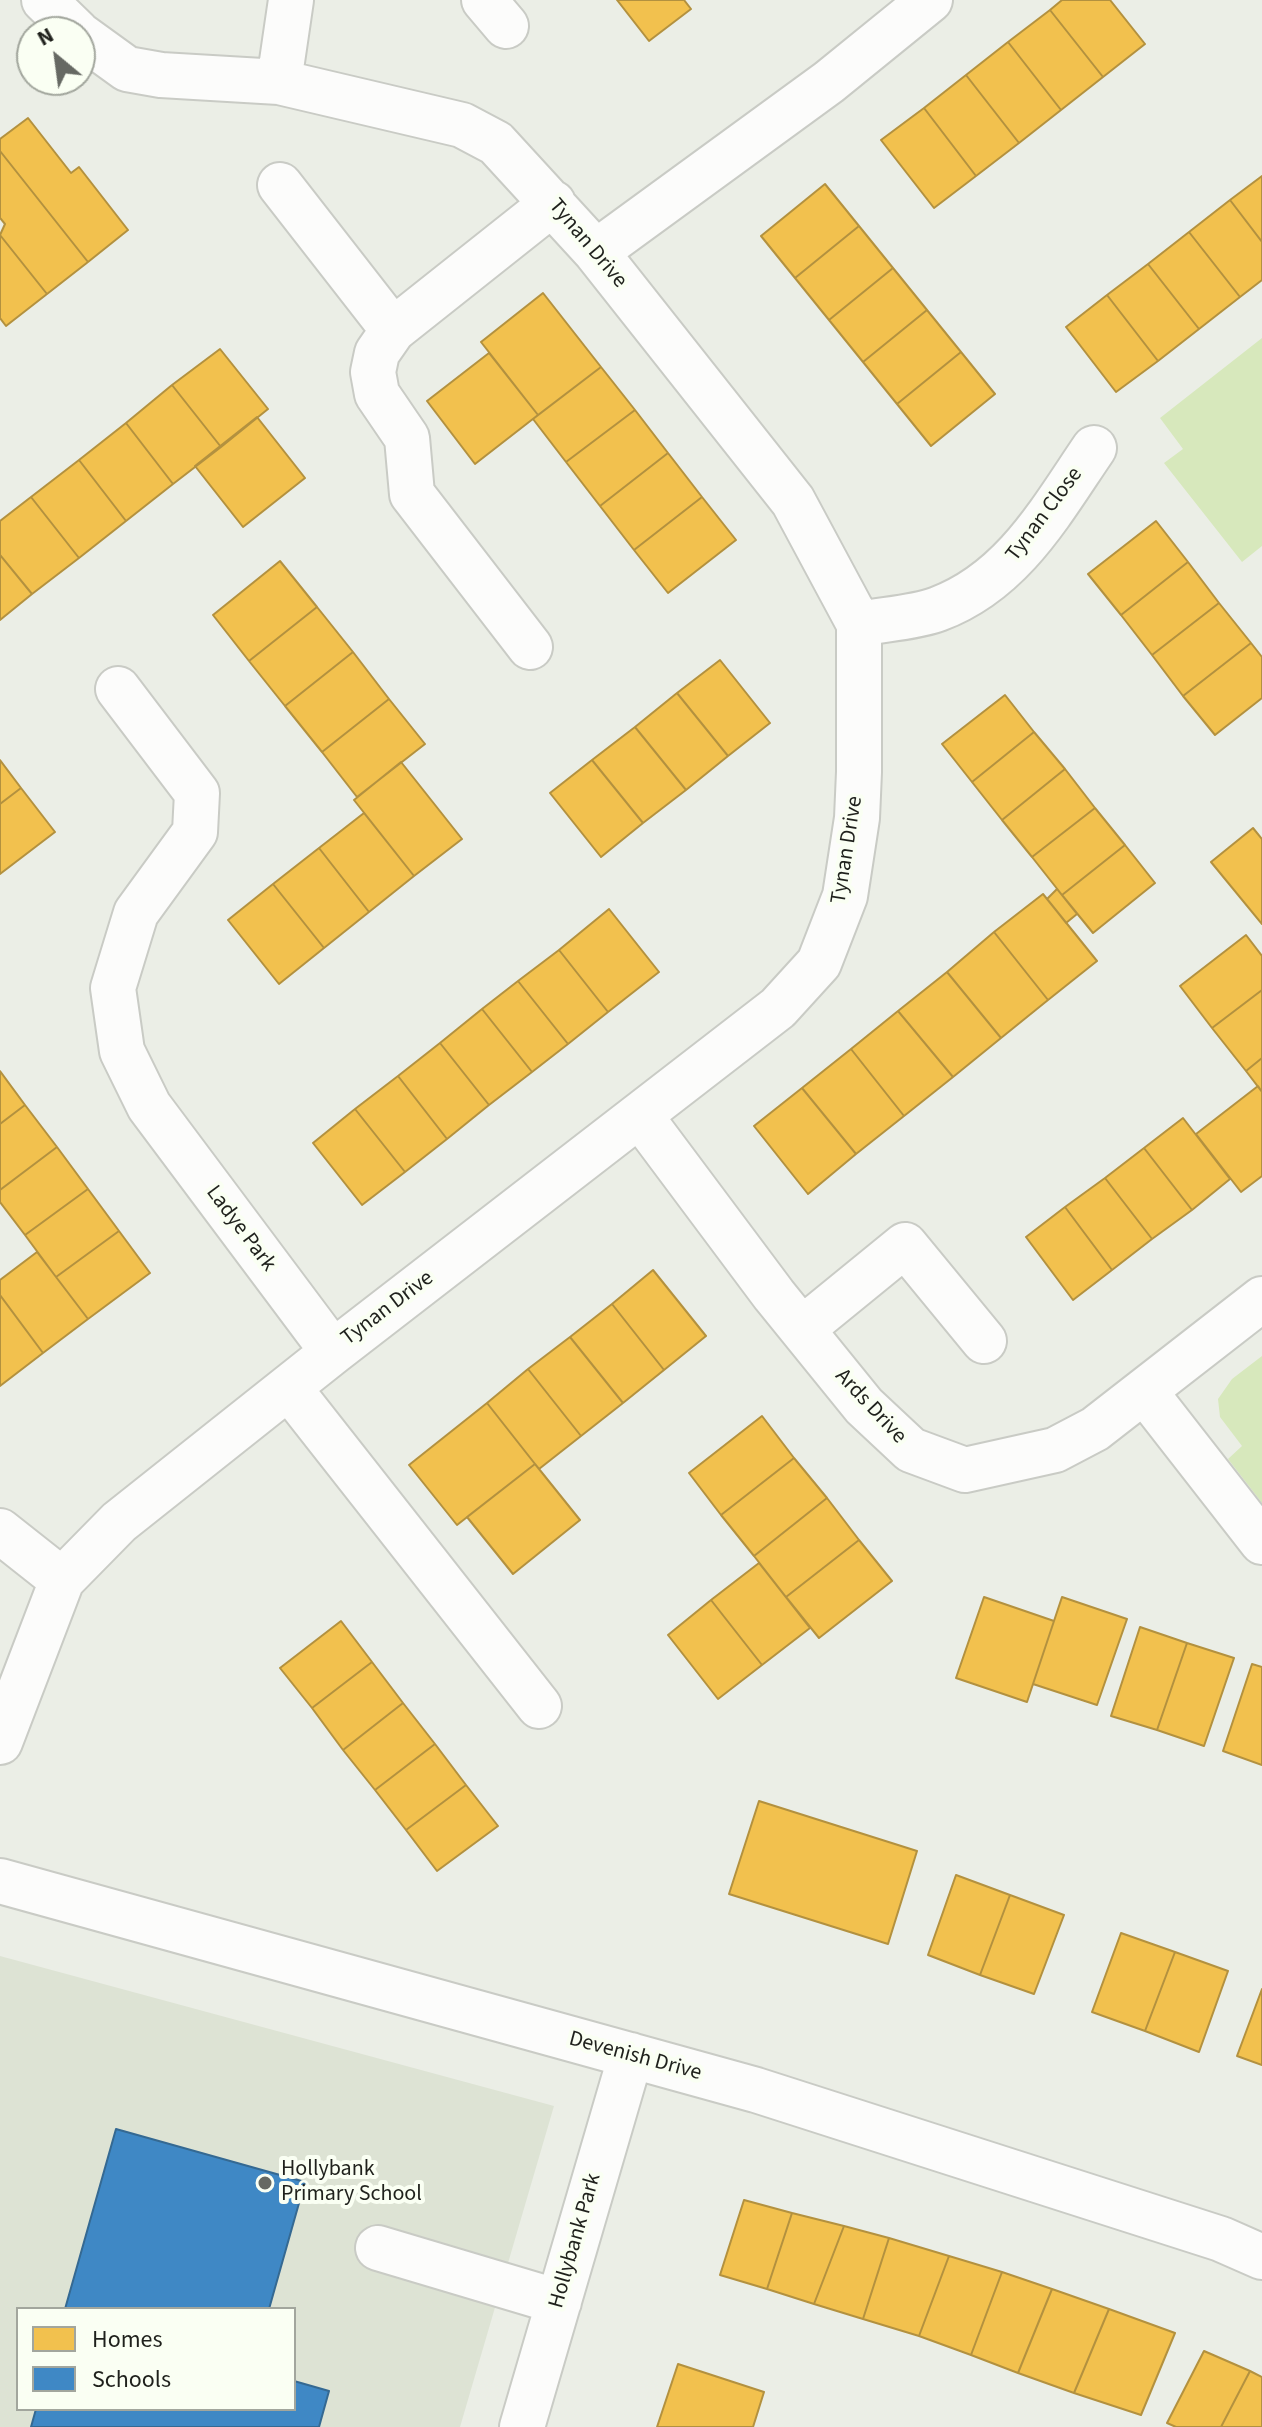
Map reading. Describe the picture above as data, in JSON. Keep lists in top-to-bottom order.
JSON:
{
  "streets": {
    "street": [
      "Tynan Drive",
      "Tynan Close",
      "Ladye Park",
      "Ards Drive",
      "Devenish Drive",
      "Hollybank Park"
    ]
  },
  "crossings": [
    ["Tynan Drive", "Tynan Close"],
    ["Tynan Drive", "Ladye Park"],
    ["Tynan Drive", "Ards Drive"],
    ["Devenish Drive", "Hollybank Park"]
  ],
  "places": ["Hollybank Primary School"],
  "legend": ["Homes", "Schools"],
  "north": "top left"
}
